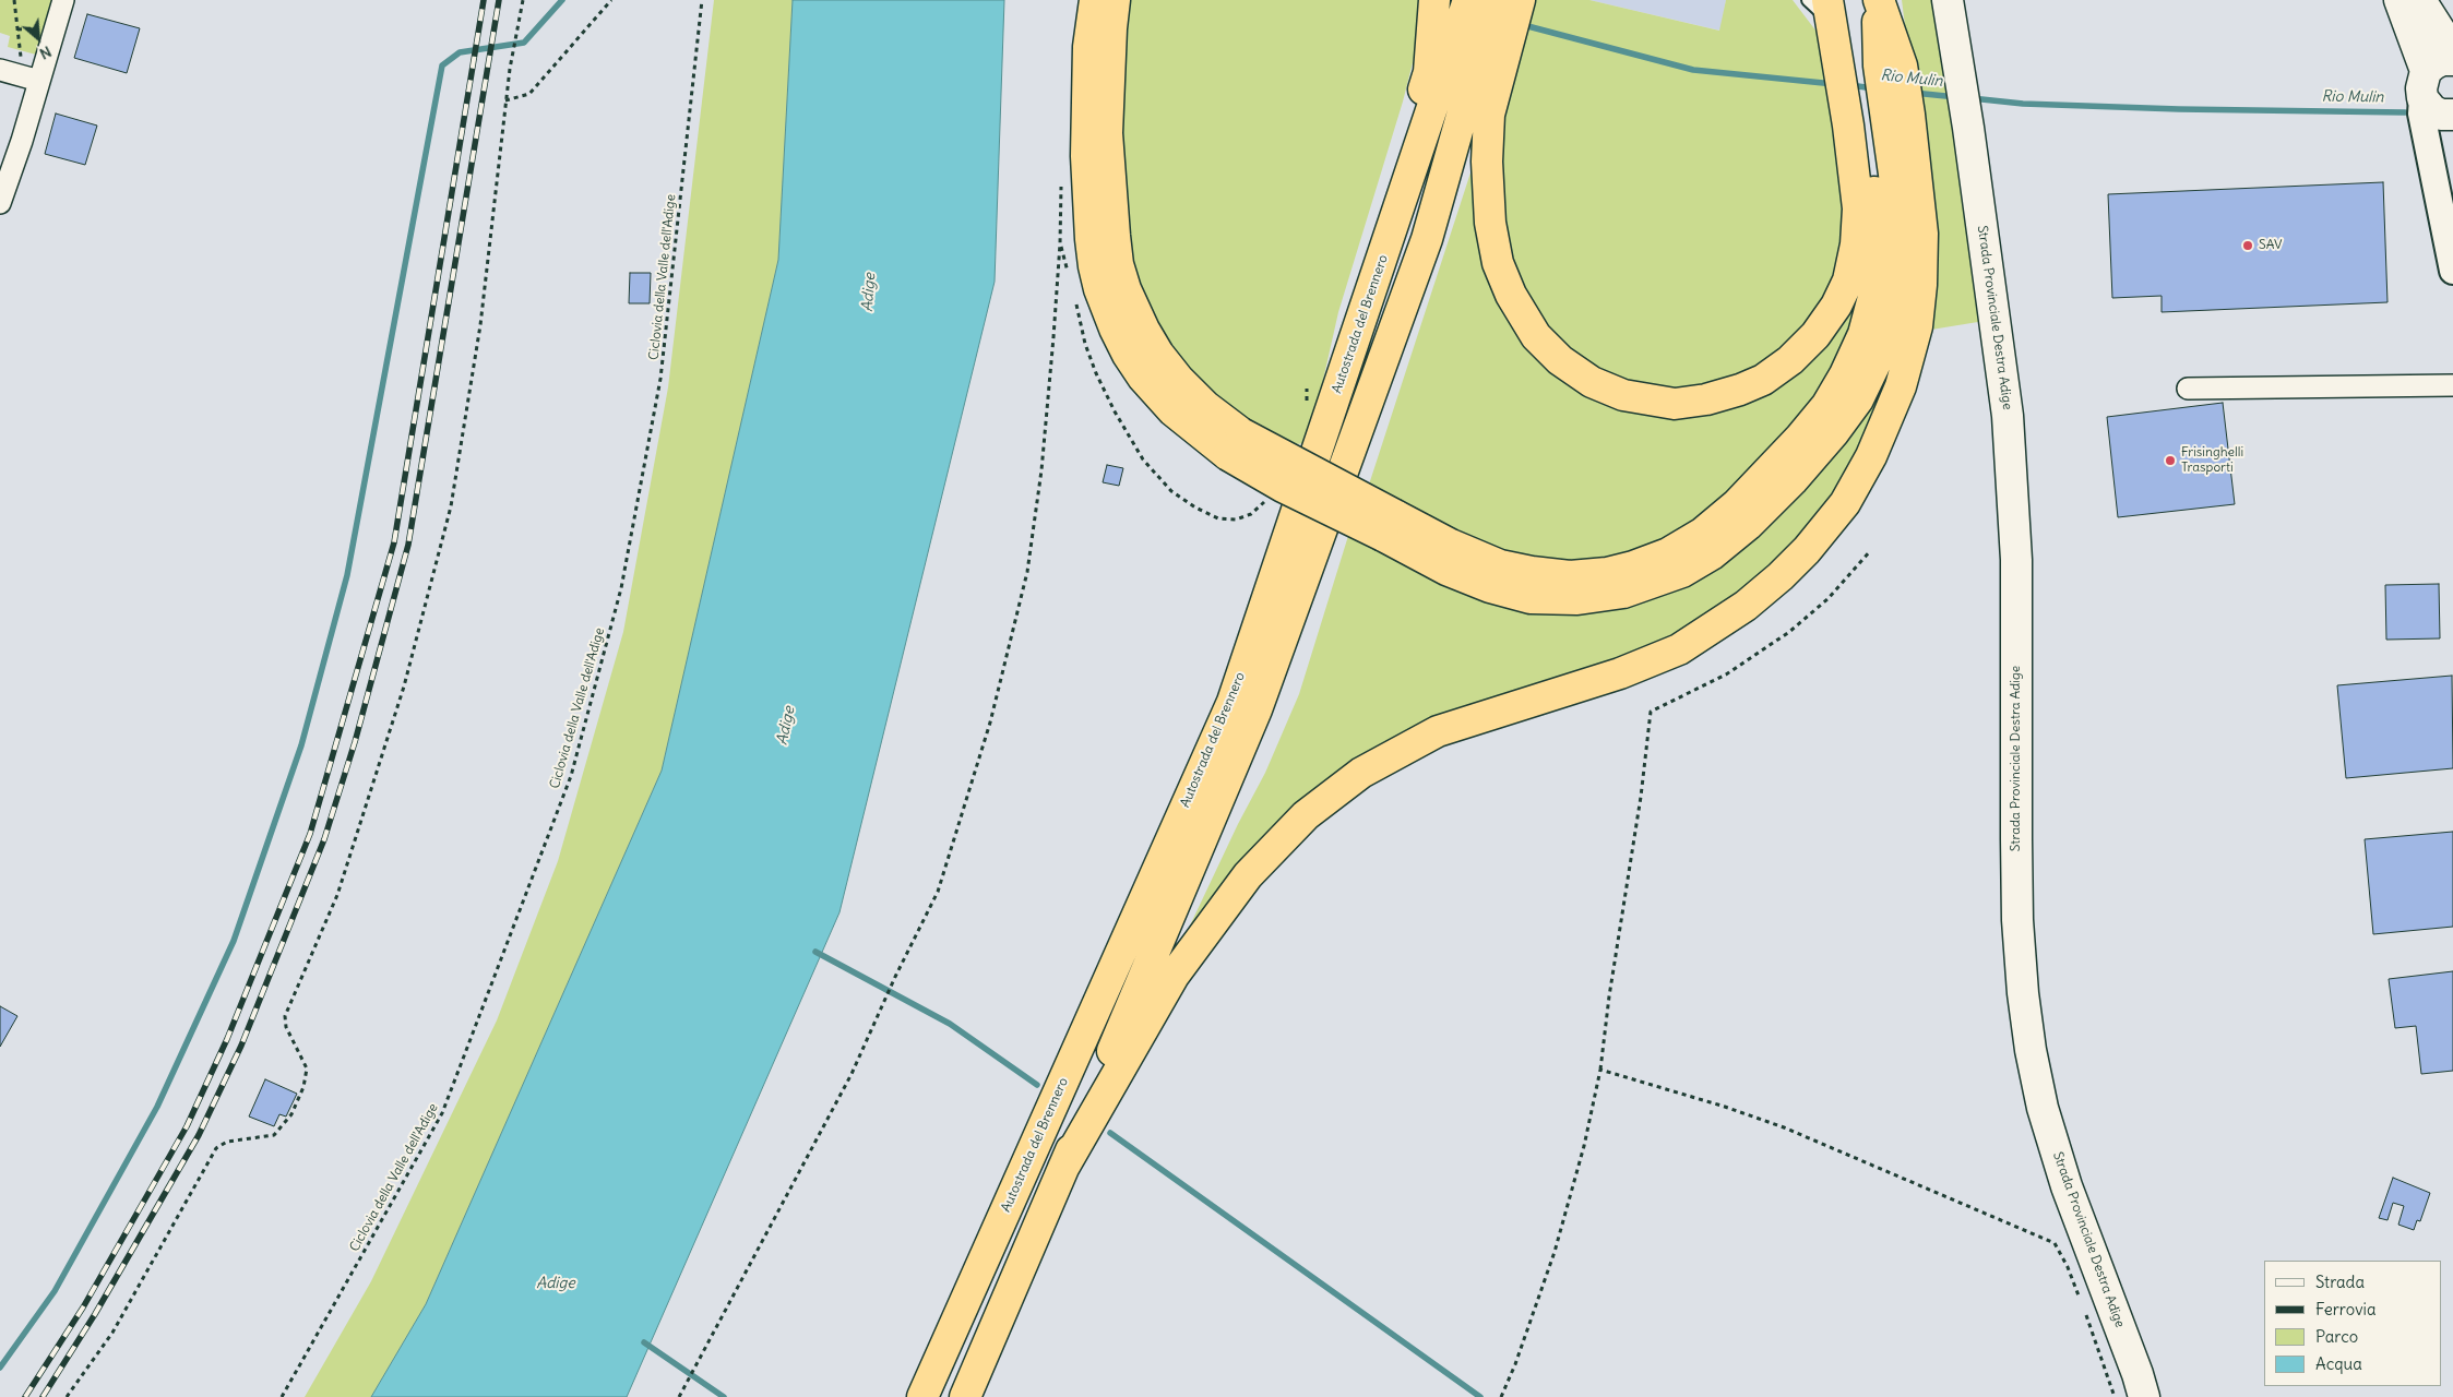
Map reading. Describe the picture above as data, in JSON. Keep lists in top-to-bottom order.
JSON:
{
  "streets": {
    "highway": ["Autostrada del Brennero"],
    "main road": ["Strada Provinciale Destra Adige"],
    "path": ["Ciclovia della Valle dell'Adige"]
  },
  "water": ["Rio Mulin", "Adige"],
  "places": ["SAV", "Frisinghelli Trasporti"],
  "legend": [
    "Strada",
    "Ferrovia",
    "Parco",
    "Acqua"
  ],
  "north": "bottom right"
}
